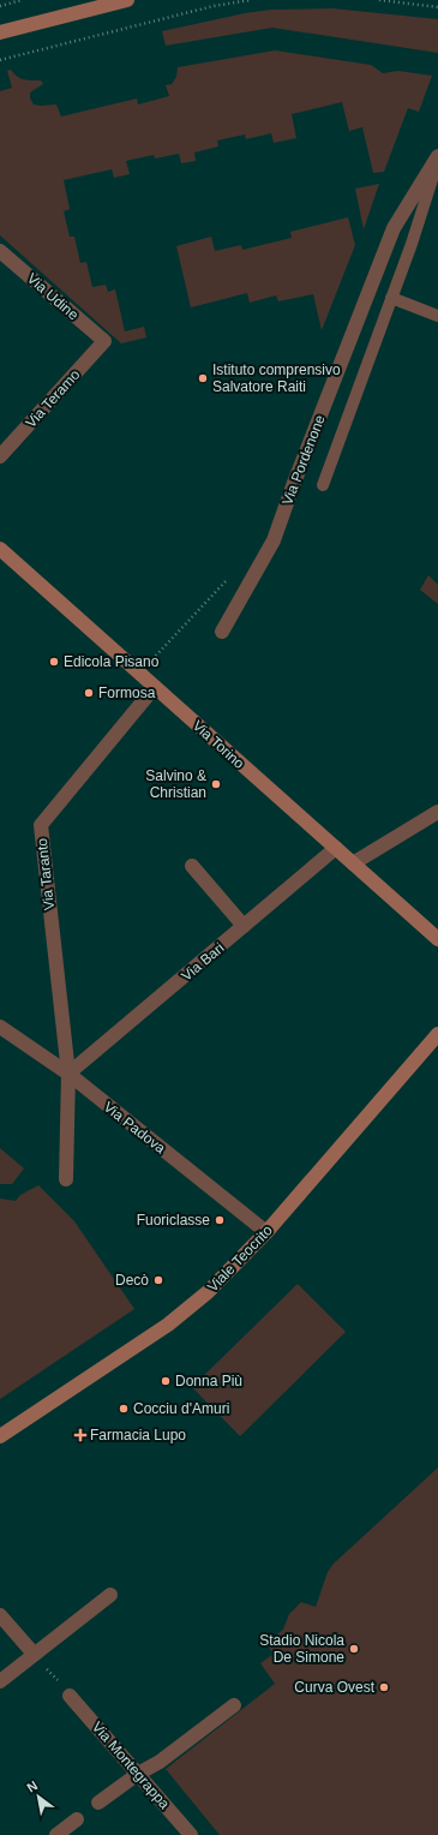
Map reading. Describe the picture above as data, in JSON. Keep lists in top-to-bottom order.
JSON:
{
  "streets": {
    "street": [
      "Via Udine",
      "Via Teramo",
      "Via Pordenone",
      "Via Torino",
      "Via Taranto",
      "Via Bari",
      "Via Padova",
      "Viale Teocrito",
      "Via Montegrappa"
    ]
  },
  "crossings": [
    ["Via Udine", "Via Teramo"],
    ["Via Torino", "Via Taranto"],
    ["Via Torino", "Via Bari"],
    ["Via Taranto", "Via Bari"],
    ["Via Taranto", "Via Padova"],
    ["Via Bari", "Via Padova"],
    ["Via Padova", "Viale Teocrito"]
  ],
  "places": {
    "other": [
      "Istituto comprensivo Salvatore Raiti",
      "Edicola Pisano",
      "Formosa",
      "Salvino & Christian",
      "Fuoriclasse",
      "Decò",
      "Donna Più",
      "Cocciu d'Amuri",
      "Stadio Nicola De Simone",
      "Curva Ovest"
    ],
    "health": ["Farmacia Lupo"]
  },
  "north": "top left"
}
